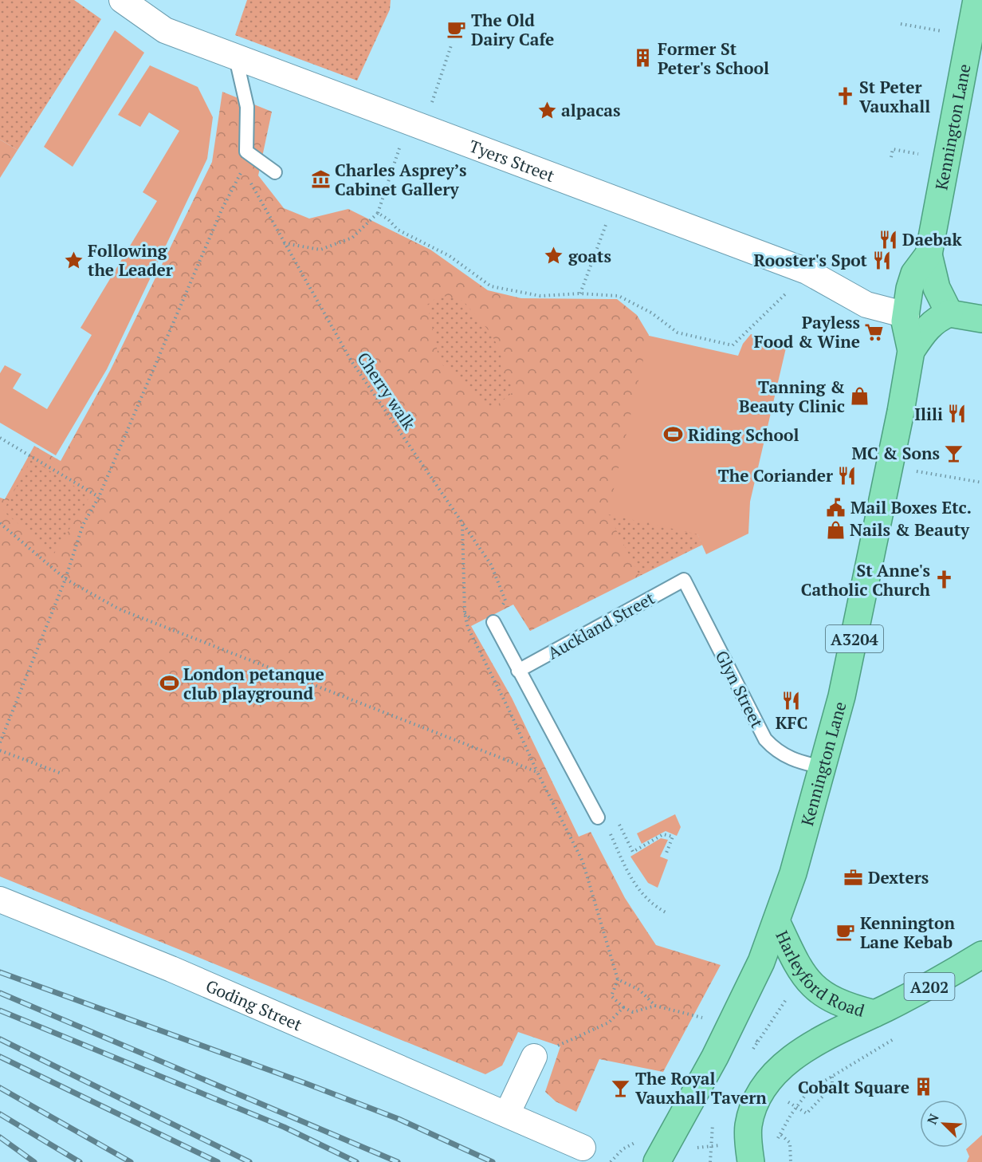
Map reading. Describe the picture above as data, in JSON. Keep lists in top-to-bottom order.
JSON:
{
  "streets": {
    "highway": [
      "Kennington Lane",
      "A3204",
      "Harleyford Road",
      "A202"
    ],
    "street": ["Tyers Street", "Goding Street"],
    "lane": ["Auckland Street", "Glyn Street"],
    "path": ["Cherry walk"]
  },
  "crossings": [
    ["Kennington Lane", "Tyers Street"],
    ["Kennington Lane", "Glyn Street"],
    ["Kennington Lane", "Harleyford Road"],
    ["Auckland Street", "Glyn Street"]
  ],
  "places": {
    "cafe": ["The Old Dairy Cafe", "Kennington Lane Kebab"],
    "building": ["Former St Peter's School", "Cobalt Square"],
    "church": ["St Peter Vauxhall", "St Anne's Catholic Church"],
    "place": ["alpacas", "goats", "Following the Leader"],
    "museum": ["Charles Asprey’s Cabinet Gallery"],
    "restaurant": [
      "Daebak",
      "Rooster's Spot",
      "Ilili",
      "The Coriander",
      "KFC"
    ],
    "supermarket": ["Payless Food & Wine"],
    "shop": ["Tanning & Beauty Clinic", "Nails & Beauty"],
    "sports": ["Riding School", "London petanque club playground"],
    "bar": ["MC & Sons", "The Royal Vauxhall Tavern"],
    "public building": ["Mail Boxes Etc."],
    "office": ["Dexters"]
  },
  "north": "top left"
}
